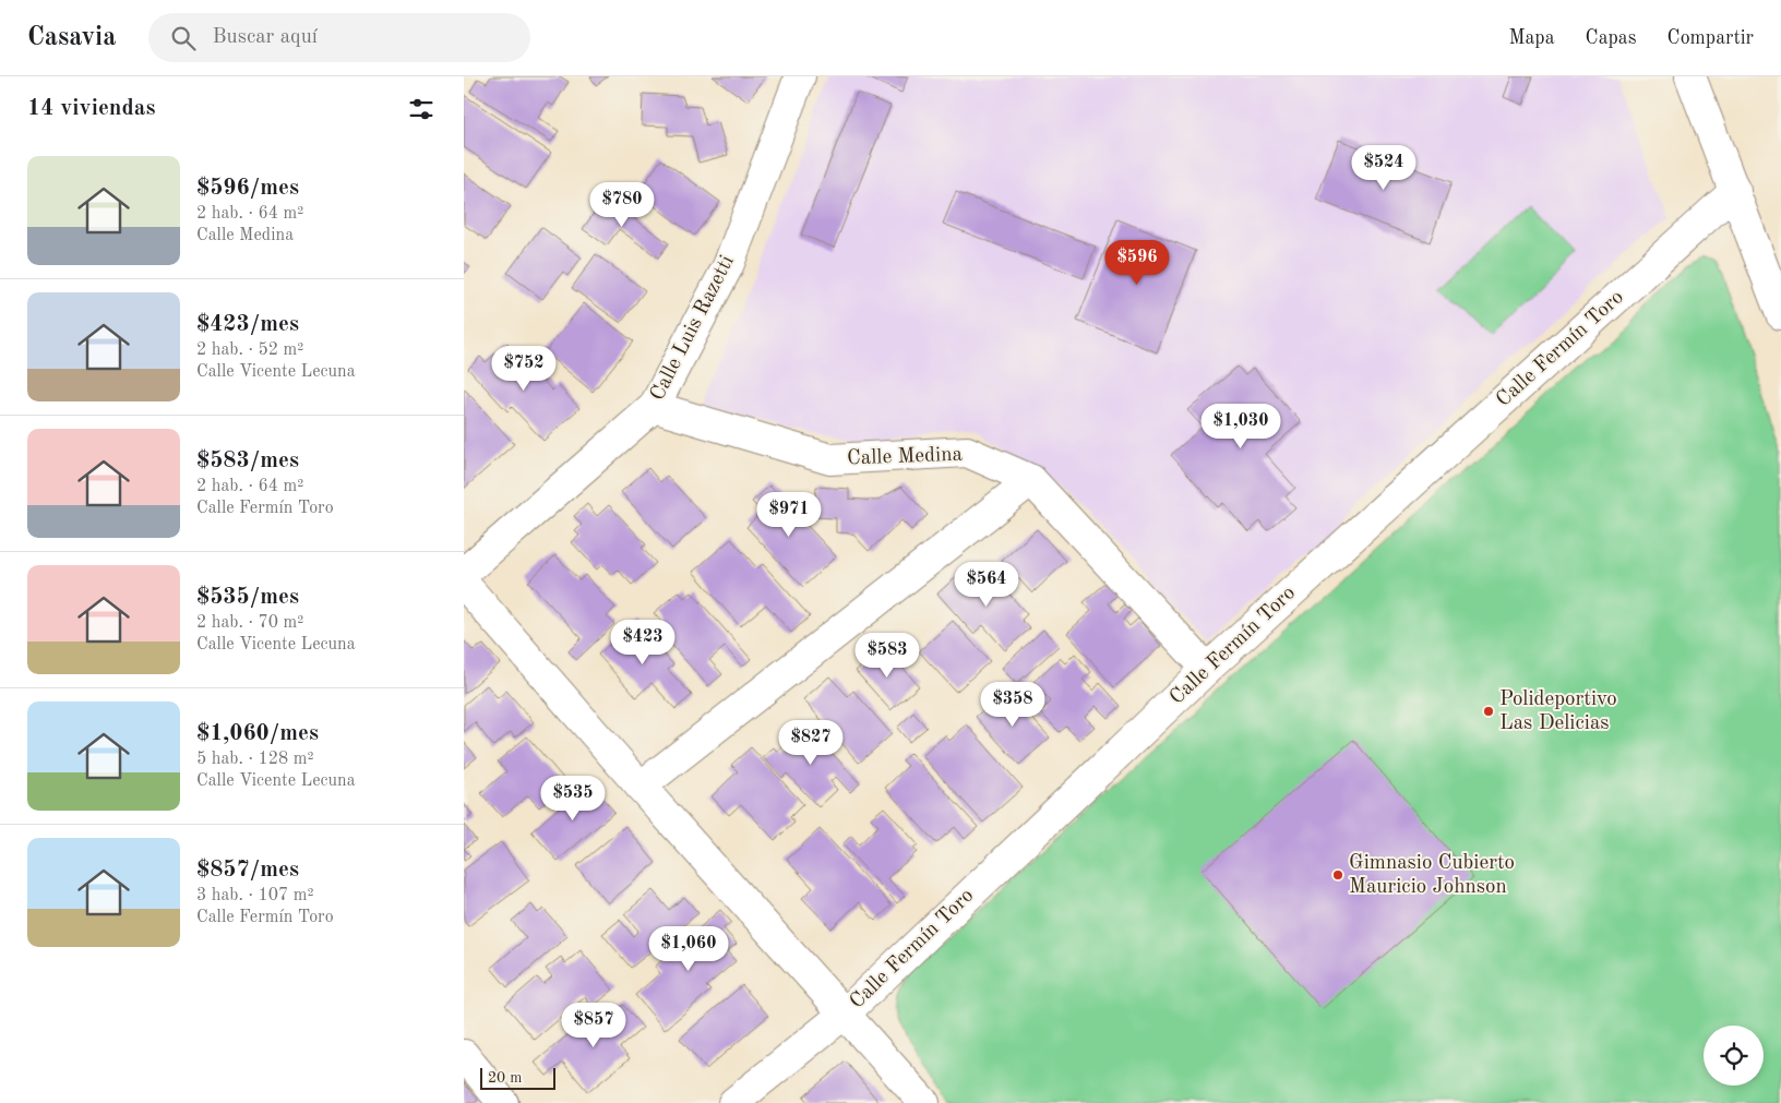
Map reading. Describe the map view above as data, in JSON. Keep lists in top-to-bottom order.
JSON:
{
  "streets": {
    "street": ["Calle Luis Razetti", "Calle Fermín Toro", "Calle Medina"]
  },
  "crossings": [
    ["Calle Luis Razetti", "Calle Medina"],
    ["Calle Fermín Toro", "Calle Medina"]
  ],
  "places": ["Polideportivo Las Delicias", "Gimnasio Cubierto Mauricio Johnson"],
  "scale_bar": "20 m",
  "page": {
    "header": "Casavia",
    "search": "Buscar aquí",
    "nav": ["Mapa", "Capas", "Compartir"],
    "heading": "14 viviendas",
    "list": [
      {
        "name": "$596/mes",
        "note": "2 hab. · 64 m² · Calle Medina"
      },
      {
        "name": "$423/mes",
        "note": "2 hab. · 52 m² · Calle Vicente Lecuna"
      },
      {
        "name": "$583/mes",
        "note": "2 hab. · 64 m² · Calle Fermín Toro"
      },
      {
        "name": "$535/mes",
        "note": "2 hab. · 70 m² · Calle Vicente Lecuna"
      },
      {
        "name": "$1,060/mes",
        "note": "5 hab. · 128 m² · Calle Vicente Lecuna"
      },
      {
        "name": "$857/mes",
        "note": "3 hab. · 107 m² · Calle Fermín Toro"
      }
    ],
    "price": [
      "$524",
      "$780",
      "$596",
      "$752",
      "$1,030",
      "$971",
      "$564",
      "$423",
      "$583",
      "$358",
      "$827",
      "$535",
      "$1,060",
      "$857"
    ],
    "scale": "20 m"
  }
}
